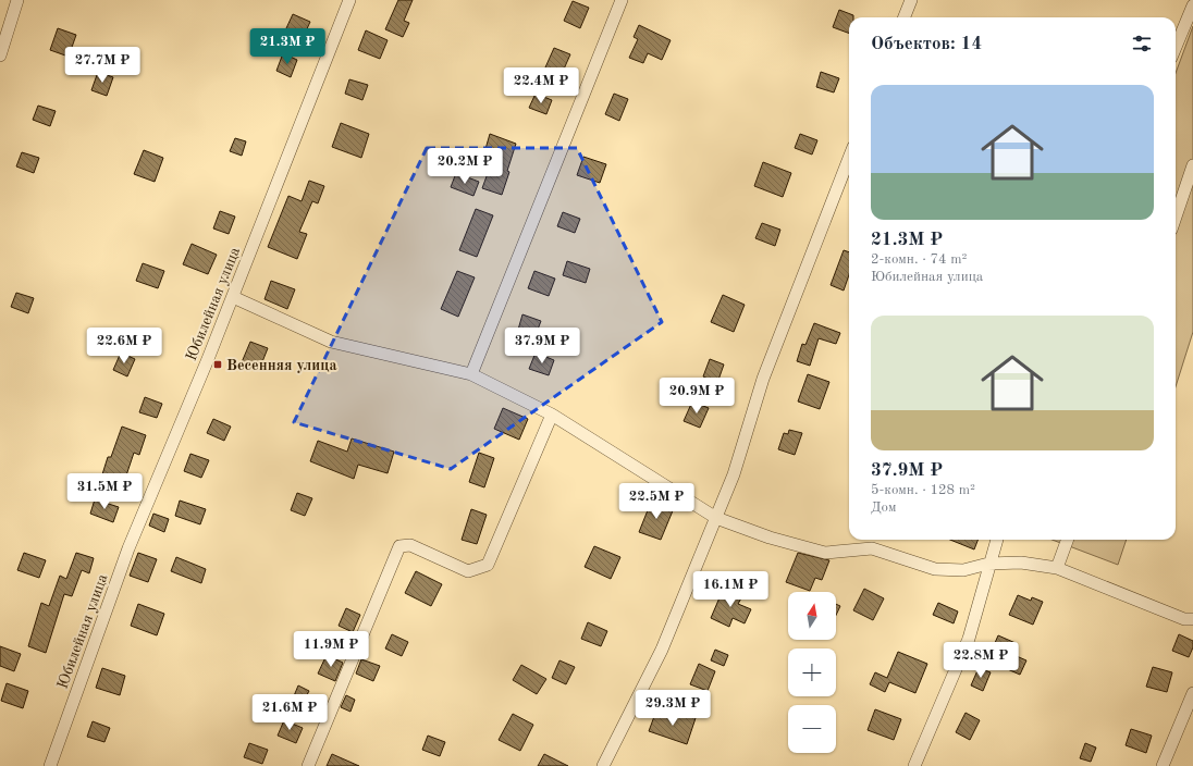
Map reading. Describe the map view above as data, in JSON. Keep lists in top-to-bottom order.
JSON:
{
  "streets": {
    "street": ["Юбилейная улица"]
  },
  "places": {
    "transit": ["Весенняя улица"]
  },
  "north": "top",
  "page": {
    "heading": "Объектов: 14",
    "price": [
      "21.3M ₽",
      "27.7M ₽",
      "22.4M ₽",
      "20.2M ₽",
      "22.6M ₽",
      "37.9M ₽",
      "20.9M ₽",
      "31.5M ₽",
      "22.5M ₽",
      "16.1M ₽",
      "11.9M ₽",
      "22.8M ₽",
      "29.3M ₽",
      "21.6M ₽"
    ],
    "list": [
      {
        "name": "21.3M ₽",
        "note": "2-комн. · 74 m² · Юбилейная улица"
      },
      {
        "name": "37.9M ₽",
        "note": "5-комн. · 128 m² · Дом"
      }
    ],
    "map_buttons": ["+", "−"]
  }
}
